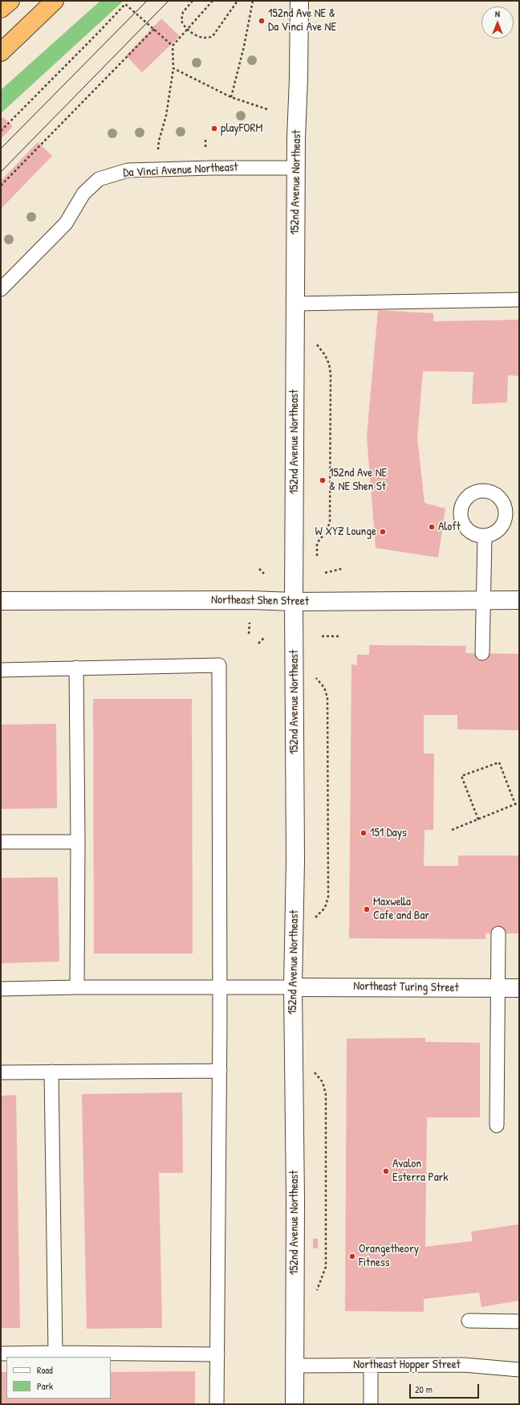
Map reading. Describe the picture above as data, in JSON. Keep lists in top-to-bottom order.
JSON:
{
  "streets": {
    "street": ["152nd Avenue Northeast", "Northeast Shen Street", "Northeast Turing Street"],
    "lane": ["Da Vinci Avenue Northeast", "Northeast Hopper Street"]
  },
  "crossings": [
    ["Da Vinci Avenue Northeast", "152nd Avenue Northeast"],
    ["152nd Avenue Northeast", "Northeast Shen Street"],
    ["152nd Avenue Northeast", "Northeast Turing Street"],
    ["152nd Avenue Northeast", "Northeast Hopper Street"]
  ],
  "places": [
    "152nd Ave NE & Da Vinci Ave NE",
    "playFORM",
    "152nd Ave NE & NE Shen St",
    "Aloft",
    "W XYZ Lounge",
    "151 Days",
    "Maxwella Cafe and Bar",
    "Avalon Esterra Park",
    "Orangetheory Fitness"
  ],
  "legend": ["Road", "Park"],
  "scale_bar": "20 m",
  "north": "top"
}
